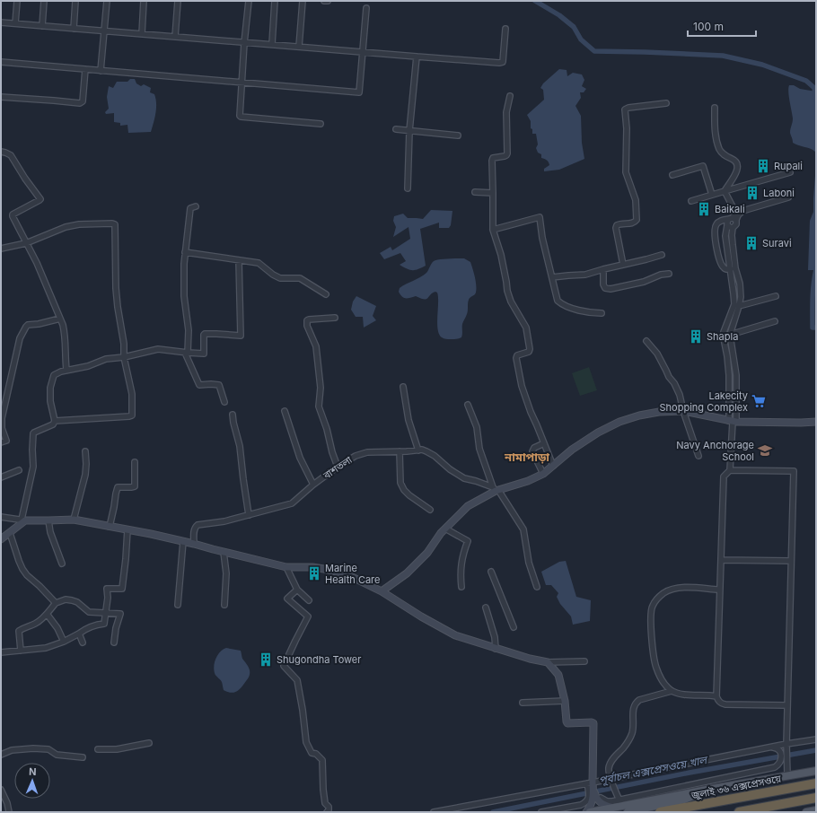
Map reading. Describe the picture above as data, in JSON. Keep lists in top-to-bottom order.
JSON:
{
  "streets": {
    "highway": ["জুলাই ৩৬ এক্সপ্রেসওয়ে"],
    "street": ["বাশতলা"]
  },
  "districts": ["নামাপাড়া"],
  "water": ["পূর্বাচল এক্সপ্রেসওয়ে খাল"],
  "places": {
    "building": [
      "Rupali",
      "Laboni",
      "Baikali",
      "Suravi",
      "Shapla",
      "Marine Health Care",
      "Shugondha Tower"
    ],
    "supermarket": ["Lakecity Shopping Complex"],
    "school or university": ["Navy Anchorage School"]
  },
  "scale_bar": "100 m",
  "north": "top"
}
